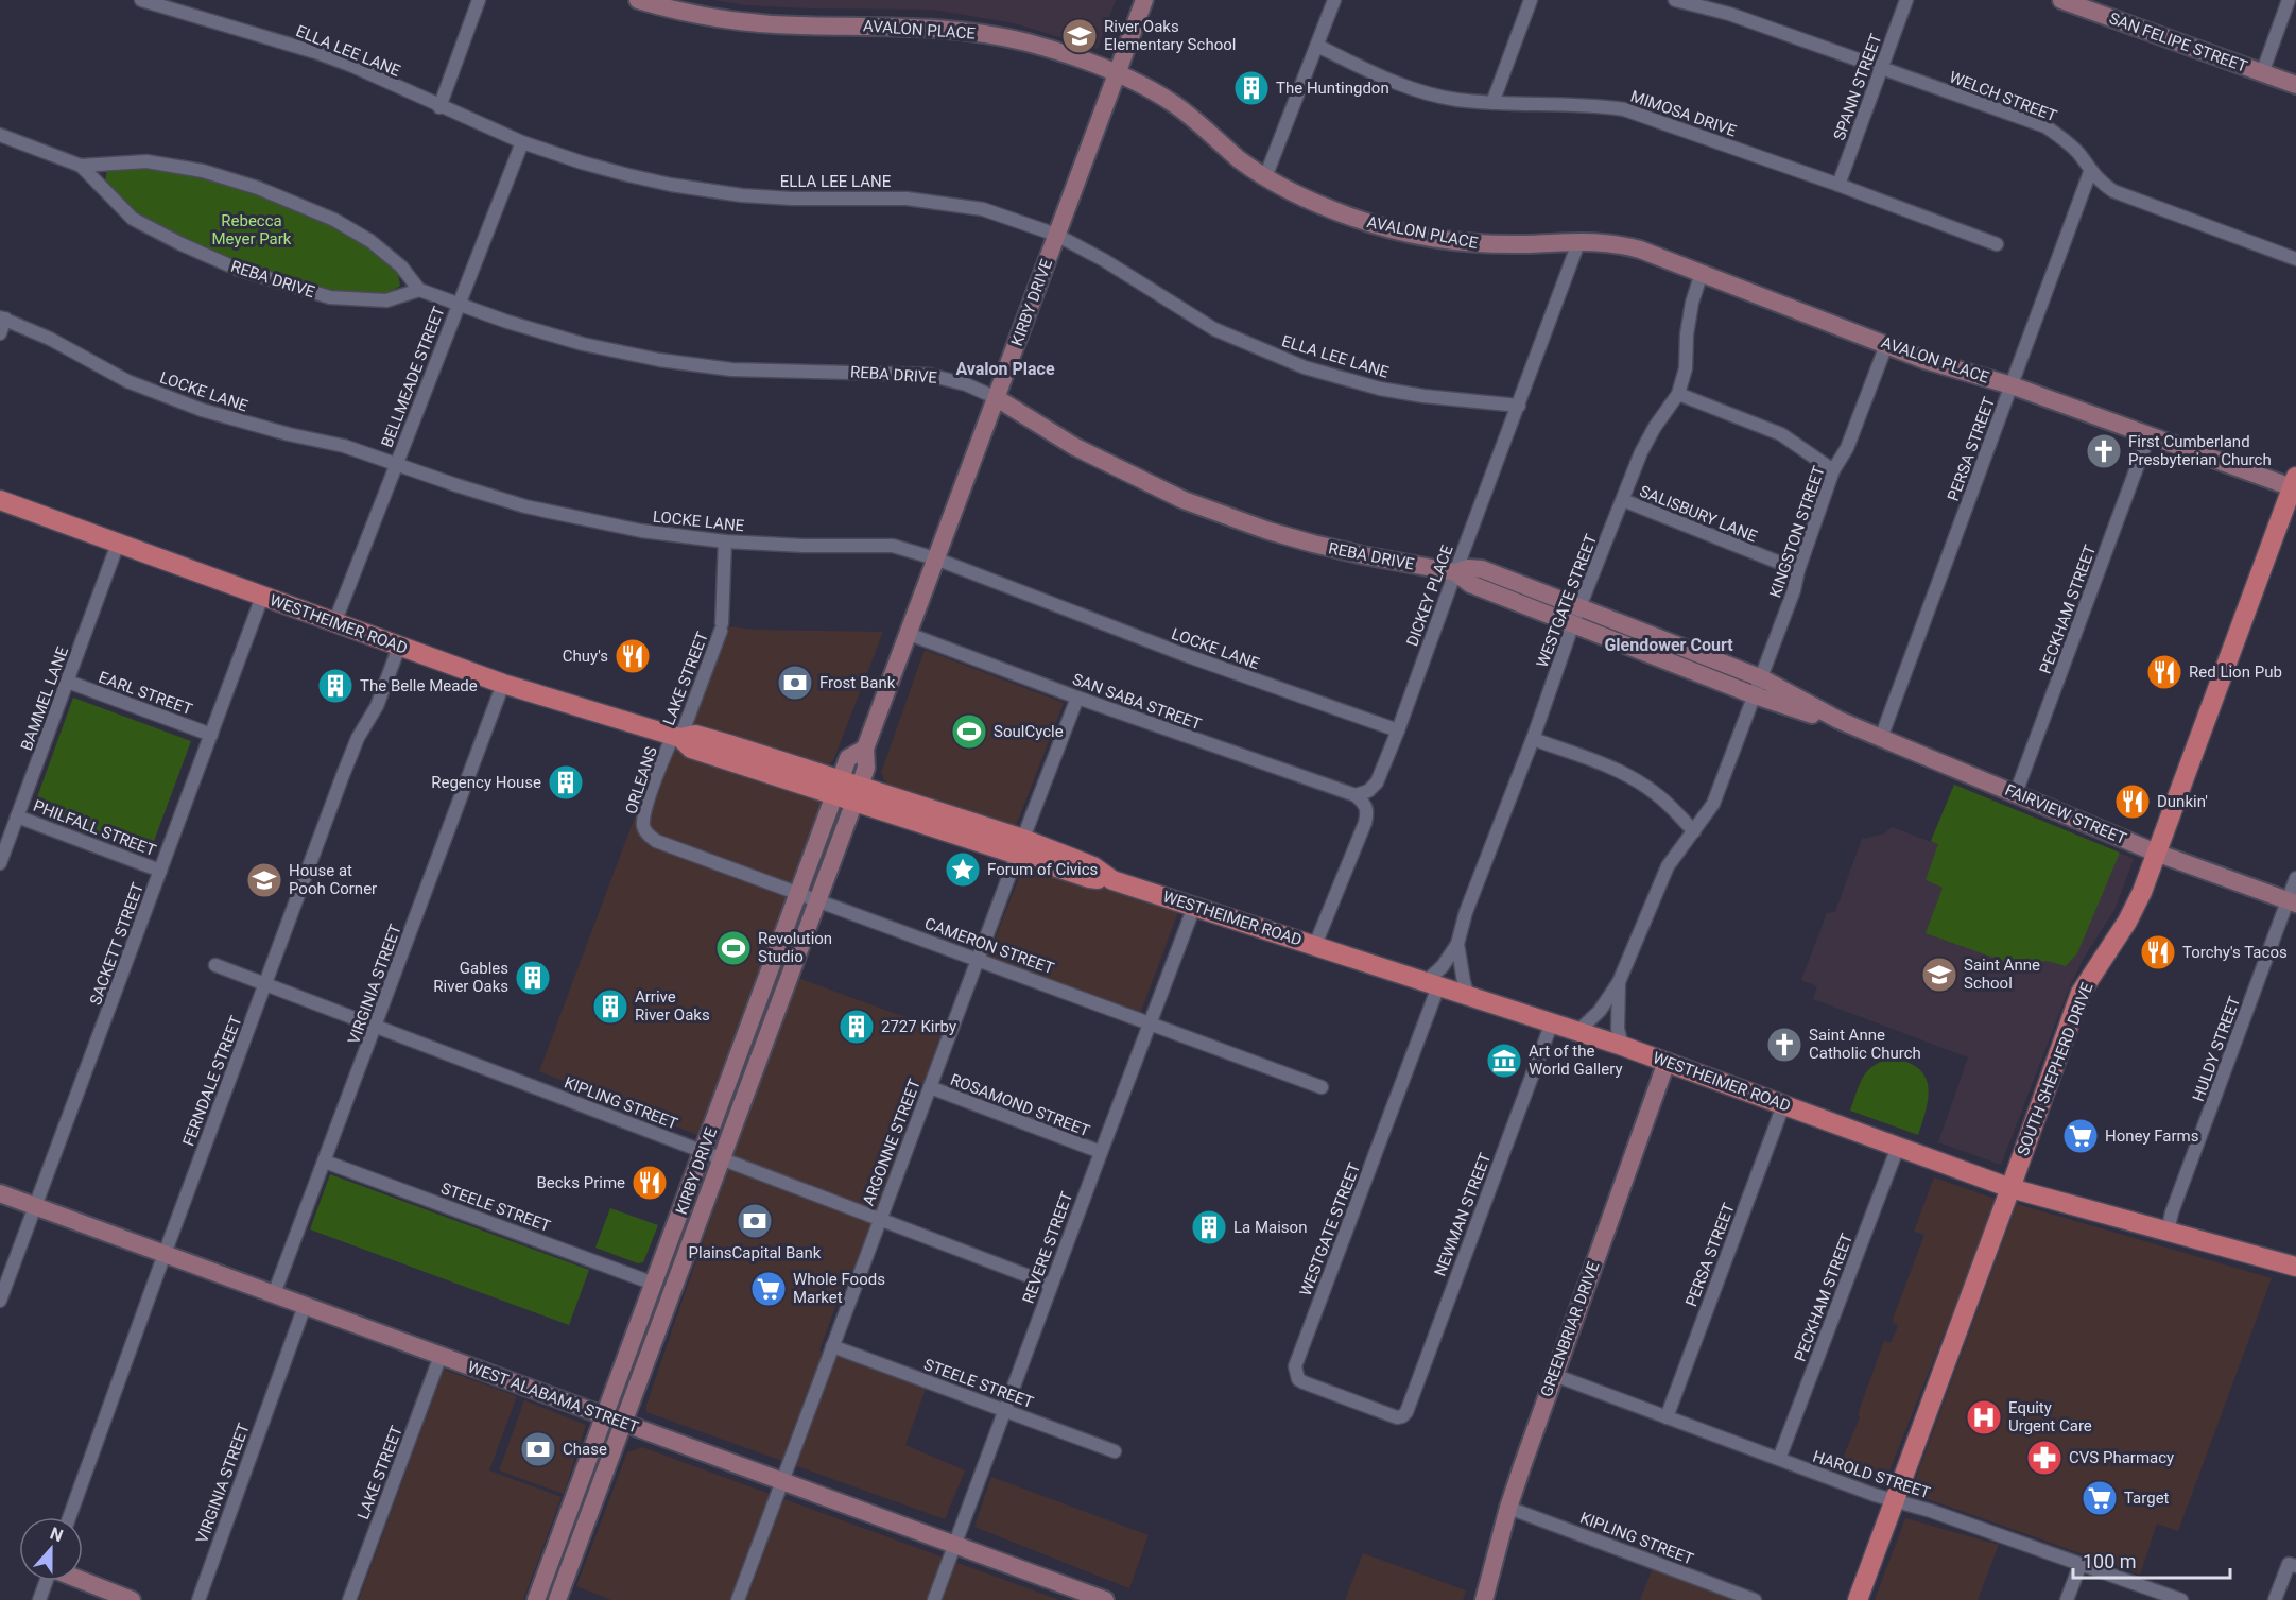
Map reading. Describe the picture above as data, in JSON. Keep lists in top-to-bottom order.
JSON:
{
  "streets": {
    "main road": ["WESTHEIMER ROAD", "SOUTH SHEPHERD DRIVE"],
    "street": [
      "AVALON PLACE",
      "SAN FELIPE STREET",
      "ELLA LEE LANE",
      "SPANN STREET",
      "WELCH STREET",
      "MIMOSA DRIVE",
      "REBA DRIVE",
      "KIRBY DRIVE",
      "BELLMEADE STREET",
      "LOCKE LANE",
      "PERSA STREET",
      "SALISBURY LANE",
      "KINGSTON STREET",
      "DICKEY PLACE",
      "WESTGATE STREET",
      "PECKHAM STREET",
      "LAKE STREET",
      "EARL STREET",
      "BAMMEL LANE",
      "SAN SABA STREET",
      "ORLEANS",
      "FAIRVIEW STREET",
      "PHILFALL STREET",
      "SACKETT STREET",
      "CAMERON STREET",
      "VIRGINIA STREET",
      "HULDY STREET",
      "FERNDALE STREET",
      "KIPLING STREET",
      "ROSAMOND STREET",
      "ARGONNE STREET",
      "STEELE STREET",
      "NEWMAN STREET",
      "REVERE STREET",
      "GREENBRIAR DRIVE",
      "WEST ALABAMA STREET",
      "HAROLD STREET"
    ]
  },
  "crossings": [
    ["AVALON PLACE", "KIRBY DRIVE"],
    ["AVALON PLACE", "PERSA STREET"],
    ["AVALON PLACE", "KINGSTON STREET"],
    ["AVALON PLACE", "DICKEY PLACE"],
    ["AVALON PLACE", "WESTGATE STREET"],
    ["AVALON PLACE", "PECKHAM STREET"],
    ["AVALON PLACE", "SOUTH SHEPHERD DRIVE"],
    ["ELLA LEE LANE", "KIRBY DRIVE"],
    ["ELLA LEE LANE", "BELLMEADE STREET"],
    ["ELLA LEE LANE", "DICKEY PLACE"],
    ["SPANN STREET", "WELCH STREET"],
    ["SPANN STREET", "MIMOSA DRIVE"],
    ["WELCH STREET", "PERSA STREET"],
    ["REBA DRIVE", "KIRBY DRIVE"],
    ["REBA DRIVE", "BELLMEADE STREET"],
    ["REBA DRIVE", "DICKEY PLACE"],
    ["REBA DRIVE", "WESTGATE STREET"],
    ["REBA DRIVE", "FAIRVIEW STREET"],
    ["KIRBY DRIVE", "LOCKE LANE"],
    ["KIRBY DRIVE", "WESTHEIMER ROAD"],
    ["KIRBY DRIVE", "SAN SABA STREET"],
    ["KIRBY DRIVE", "CAMERON STREET"],
    ["KIRBY DRIVE", "KIPLING STREET"],
    ["KIRBY DRIVE", "STEELE STREET"],
    ["KIRBY DRIVE", "WEST ALABAMA STREET"],
    ["BELLMEADE STREET", "LOCKE LANE"],
    ["BELLMEADE STREET", "WESTHEIMER ROAD"],
    ["LOCKE LANE", "DICKEY PLACE"],
    ["LOCKE LANE", "LAKE STREET"],
    ["PERSA STREET", "WESTHEIMER ROAD"],
    ["PERSA STREET", "FAIRVIEW STREET"],
    ["PERSA STREET", "HAROLD STREET"],
    ["SALISBURY LANE", "KINGSTON STREET"],
    ["SALISBURY LANE", "WESTGATE STREET"],
    ["KINGSTON STREET", "FAIRVIEW STREET"],
    ["DICKEY PLACE", "SAN SABA STREET"],
    ["WESTGATE STREET", "WESTHEIMER ROAD"],
    ["WESTGATE STREET", "FAIRVIEW STREET"],
    ["WESTGATE STREET", "NEWMAN STREET"],
    ["PECKHAM STREET", "WESTHEIMER ROAD"],
    ["PECKHAM STREET", "FAIRVIEW STREET"],
    ["PECKHAM STREET", "HAROLD STREET"],
    ["WESTHEIMER ROAD", "LAKE STREET"],
    ["WESTHEIMER ROAD", "BAMMEL LANE"],
    ["WESTHEIMER ROAD", "ORLEANS"],
    ["WESTHEIMER ROAD", "SACKETT STREET"],
    ["WESTHEIMER ROAD", "VIRGINIA STREET"],
    ["WESTHEIMER ROAD", "HULDY STREET"],
    ["WESTHEIMER ROAD", "SOUTH SHEPHERD DRIVE"],
    ["WESTHEIMER ROAD", "FERNDALE STREET"],
    ["WESTHEIMER ROAD", "ARGONNE STREET"],
    ["WESTHEIMER ROAD", "NEWMAN STREET"],
    ["WESTHEIMER ROAD", "REVERE STREET"],
    ["WESTHEIMER ROAD", "GREENBRIAR DRIVE"],
    ["LAKE STREET", "ORLEANS"],
    ["LAKE STREET", "WEST ALABAMA STREET"],
    ["EARL STREET", "BAMMEL LANE"],
    ["EARL STREET", "SACKETT STREET"],
    ["BAMMEL LANE", "PHILFALL STREET"],
    ["SAN SABA STREET", "ARGONNE STREET"],
    ["ORLEANS", "CAMERON STREET"],
    ["FAIRVIEW STREET", "HULDY STREET"],
    ["FAIRVIEW STREET", "SOUTH SHEPHERD DRIVE"],
    ["PHILFALL STREET", "SACKETT STREET"],
    ["SACKETT STREET", "WEST ALABAMA STREET"],
    ["CAMERON STREET", "ARGONNE STREET"],
    ["CAMERON STREET", "REVERE STREET"],
    ["VIRGINIA STREET", "KIPLING STREET"],
    ["VIRGINIA STREET", "STEELE STREET"],
    ["VIRGINIA STREET", "WEST ALABAMA STREET"],
    ["SOUTH SHEPHERD DRIVE", "HAROLD STREET"],
    ["FERNDALE STREET", "KIPLING STREET"],
    ["FERNDALE STREET", "WEST ALABAMA STREET"],
    ["KIPLING STREET", "ARGONNE STREET"],
    ["KIPLING STREET", "REVERE STREET"],
    ["KIPLING STREET", "GREENBRIAR DRIVE"],
    ["ROSAMOND STREET", "ARGONNE STREET"],
    ["ROSAMOND STREET", "REVERE STREET"],
    ["ARGONNE STREET", "STEELE STREET"],
    ["ARGONNE STREET", "WEST ALABAMA STREET"],
    ["STEELE STREET", "REVERE STREET"],
    ["REVERE STREET", "WEST ALABAMA STREET"],
    ["GREENBRIAR DRIVE", "HAROLD STREET"]
  ],
  "districts": ["Avalon Place", "Glendower Court"],
  "parks": ["Rebecca Meyer Park"],
  "places": {
    "school or university": ["River Oaks Elementary School", "House at Pooh Corner", "Saint Anne School"],
    "building": [
      "The Huntingdon",
      "The Belle Meade",
      "Regency House",
      "Gables River Oaks",
      "Arrive River Oaks",
      "2727 Kirby",
      "La Maison"
    ],
    "church": ["First Cumberland Presbyterian Church", "Saint Anne Catholic Church"],
    "restaurant": [
      "Chuy's",
      "Red Lion Pub",
      "Dunkin'",
      "Torchy's Tacos",
      "Becks Prime"
    ],
    "bank": ["Frost Bank", "PlainsCapital Bank", "Chase"],
    "sports": ["SoulCycle", "Revolution Studio"],
    "place": ["Forum of Civics"],
    "museum": ["Art of the World Gallery"],
    "supermarket": ["Honey Farms", "Whole Foods Market", "Target"],
    "hospital": ["Equity Urgent Care"],
    "pharmacy": ["CVS Pharmacy"]
  },
  "scale_bar": "100 m",
  "north": "top"
}
